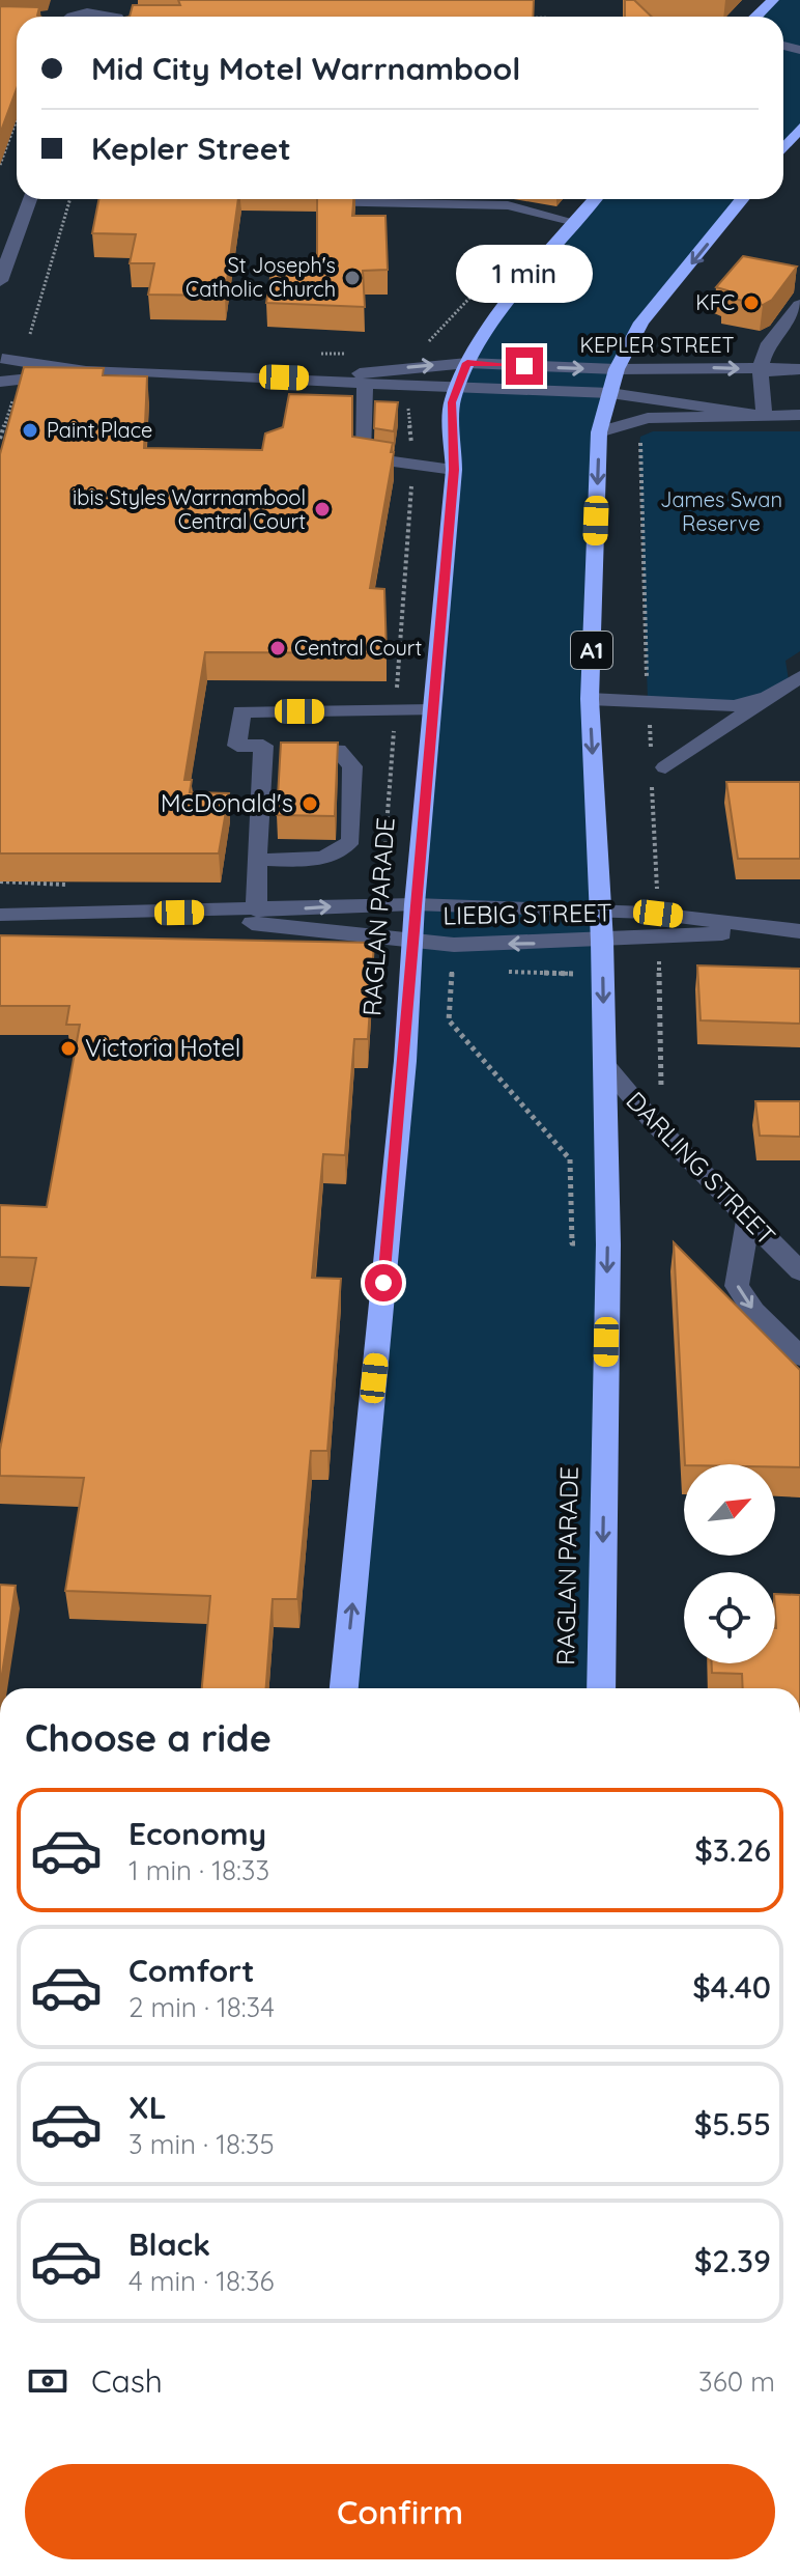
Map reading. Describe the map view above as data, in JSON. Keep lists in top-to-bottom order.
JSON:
{
  "streets": {
    "highway": ["A1", "RAGLAN PARADE"],
    "street": ["KEPLER STREET", "LIEBIG STREET", "DARLING STREET"]
  },
  "crossings": [
    ["KEPLER STREET", "RAGLAN PARADE"],
    ["LIEBIG STREET", "RAGLAN PARADE"],
    ["RAGLAN PARADE", "DARLING STREET"]
  ],
  "parks": ["James Swan Reserve"],
  "places": [
    "St Joseph's Catholic Church",
    "KFC",
    "Paint Place",
    "ibis Styles Warrnambool Central Court",
    "Central Court",
    "McDonald's",
    "Victoria Hotel"
  ],
  "north": "top right",
  "page": {
    "banner": ["Mid City Motel Warrnambool", "Kepler Street"],
    "bubble": "1 min",
    "heading": "Choose a ride",
    "list": [
      {
        "name": "Economy",
        "note": "1 min · 18:33",
        "value": "$3.26"
      },
      {
        "name": "Comfort",
        "note": "2 min · 18:34",
        "value": "$4.40"
      },
      {
        "name": "XL",
        "note": "3 min · 18:35",
        "value": "$5.55"
      },
      {
        "name": "Black",
        "note": "4 min · 18:36",
        "value": "$2.39"
      }
    ],
    "pay": ["Cash", "360 m"],
    "buttons": "Confirm"
  }
}
